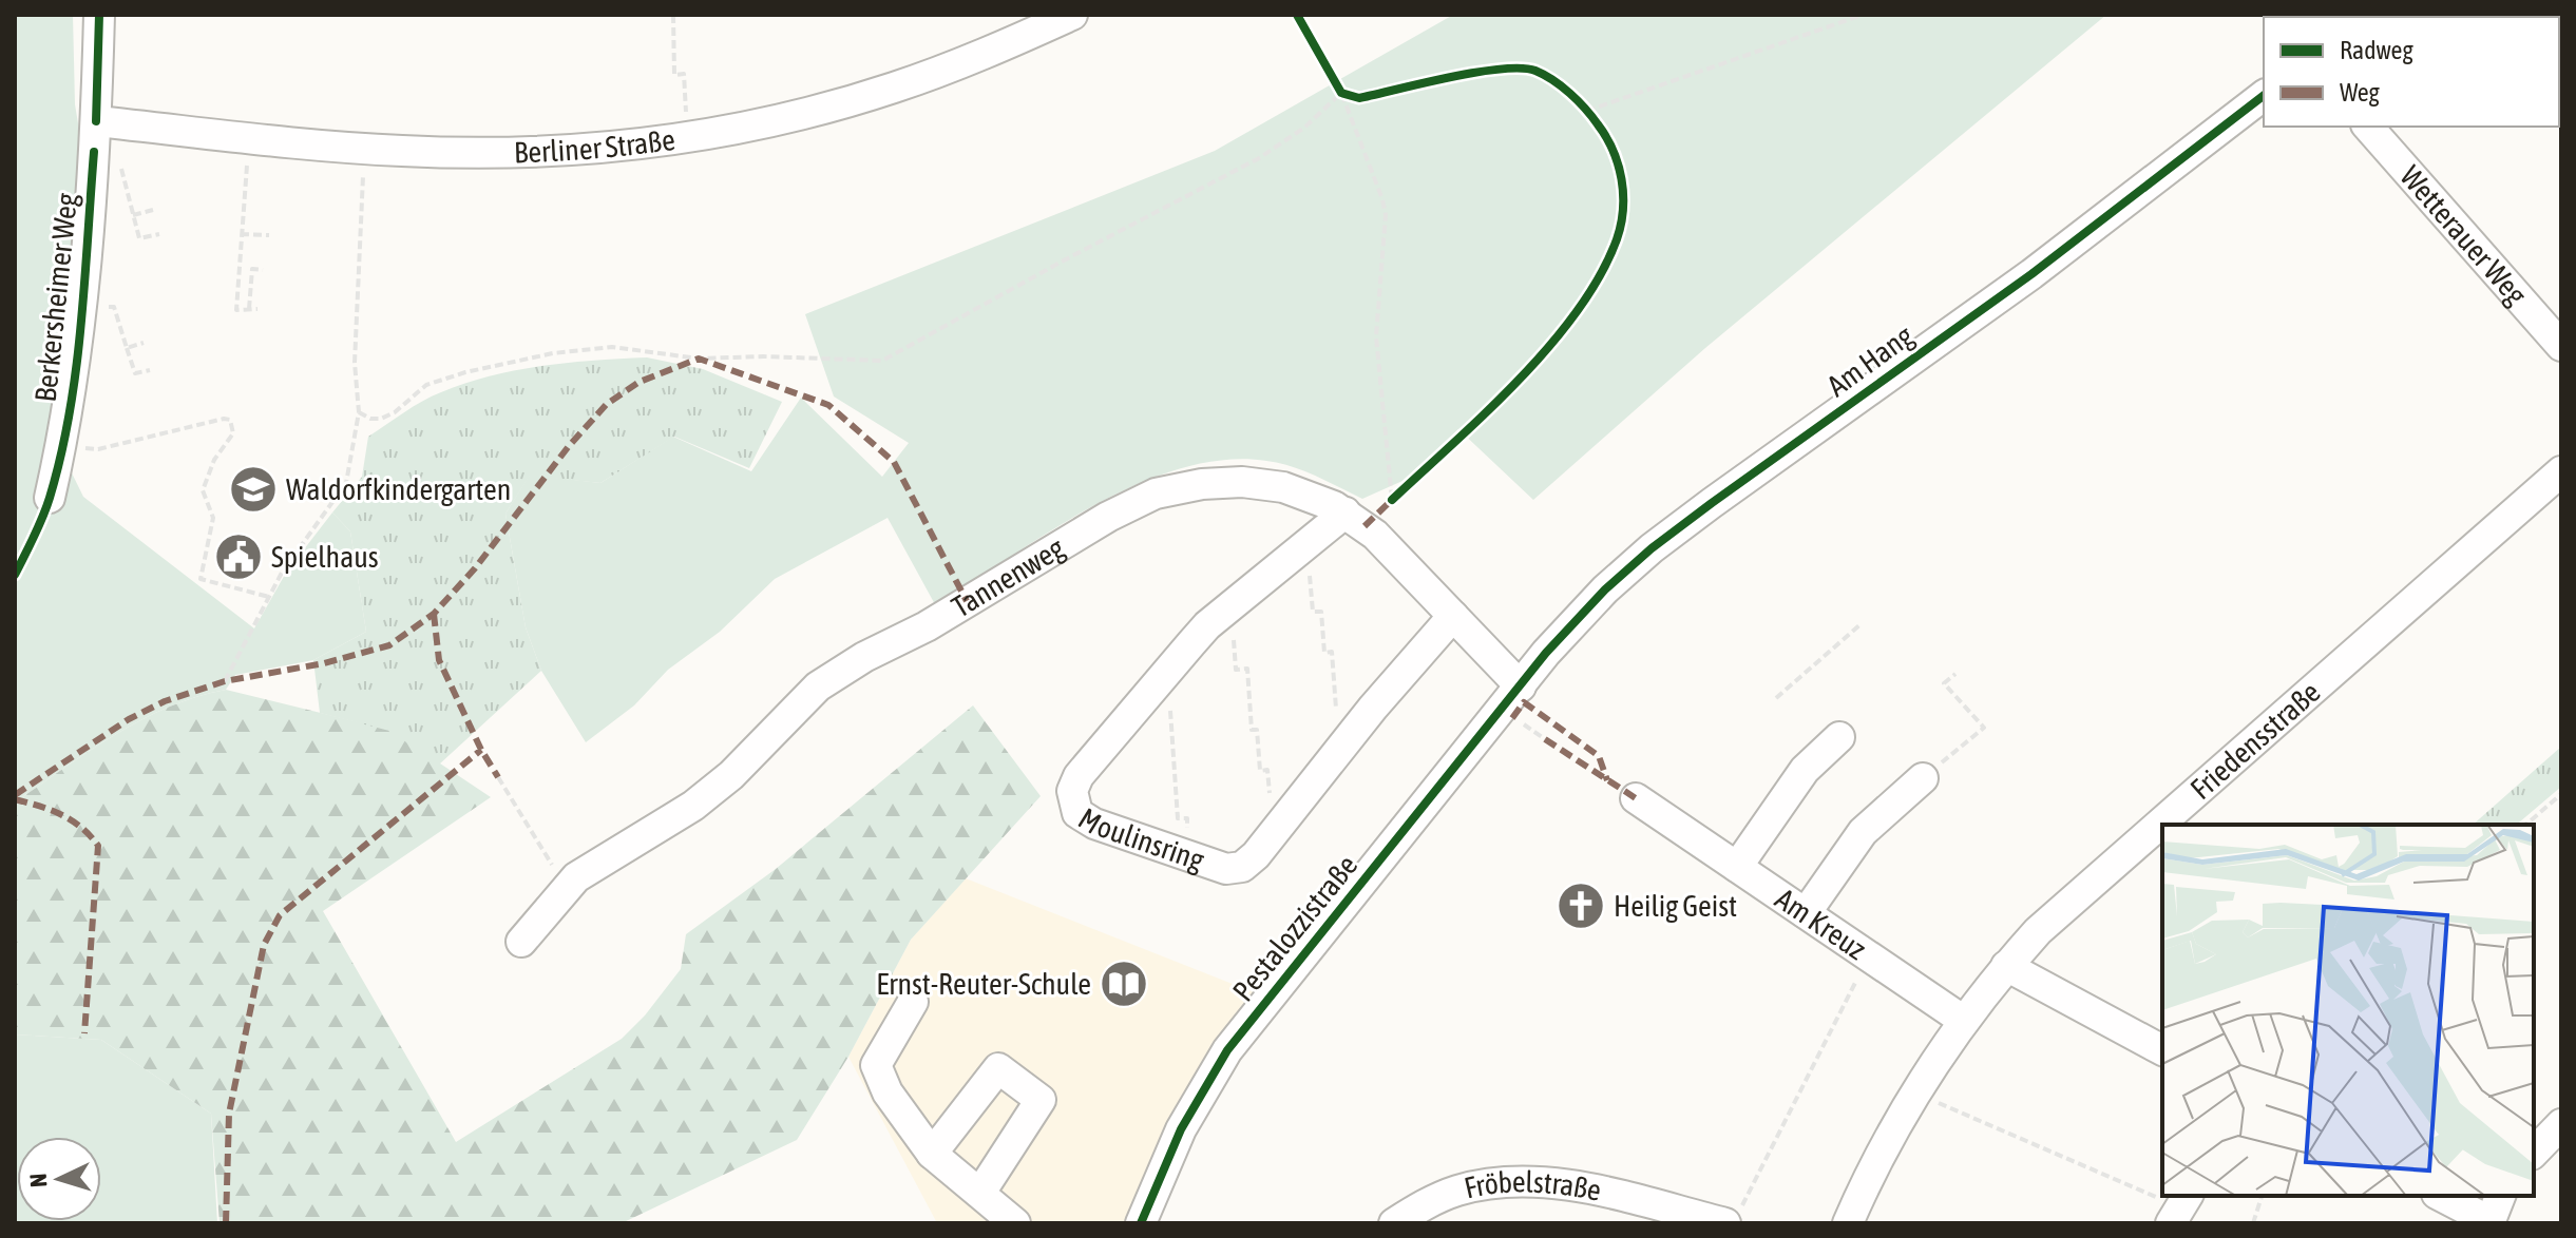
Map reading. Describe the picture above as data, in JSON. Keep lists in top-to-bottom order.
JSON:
{
  "streets": {
    "street": [
      "Berliner Straße",
      "Wetterauer Weg",
      "Berkersheimer Weg",
      "Am Hang",
      "Tannenweg",
      "Friedensstraße",
      "Moulinsring",
      "Am Kreuz",
      "Pestalozzistraße",
      "Fröbelstraße"
    ]
  },
  "crossings": [
    ["Berliner Straße", "Berkersheimer Weg"],
    ["Am Hang", "Tannenweg"],
    ["Am Hang", "Pestalozzistraße"],
    ["Tannenweg", "Moulinsring"],
    ["Tannenweg", "Pestalozzistraße"],
    ["Friedensstraße", "Am Kreuz"]
  ],
  "places": {
    "school or university": ["Waldorfkindergarten"],
    "public building": ["Spielhaus"],
    "church": ["Heilig Geist"],
    "library": ["Ernst-Reuter-Schule"]
  },
  "legend": ["Radweg", "Weg"],
  "north": "left"
}
